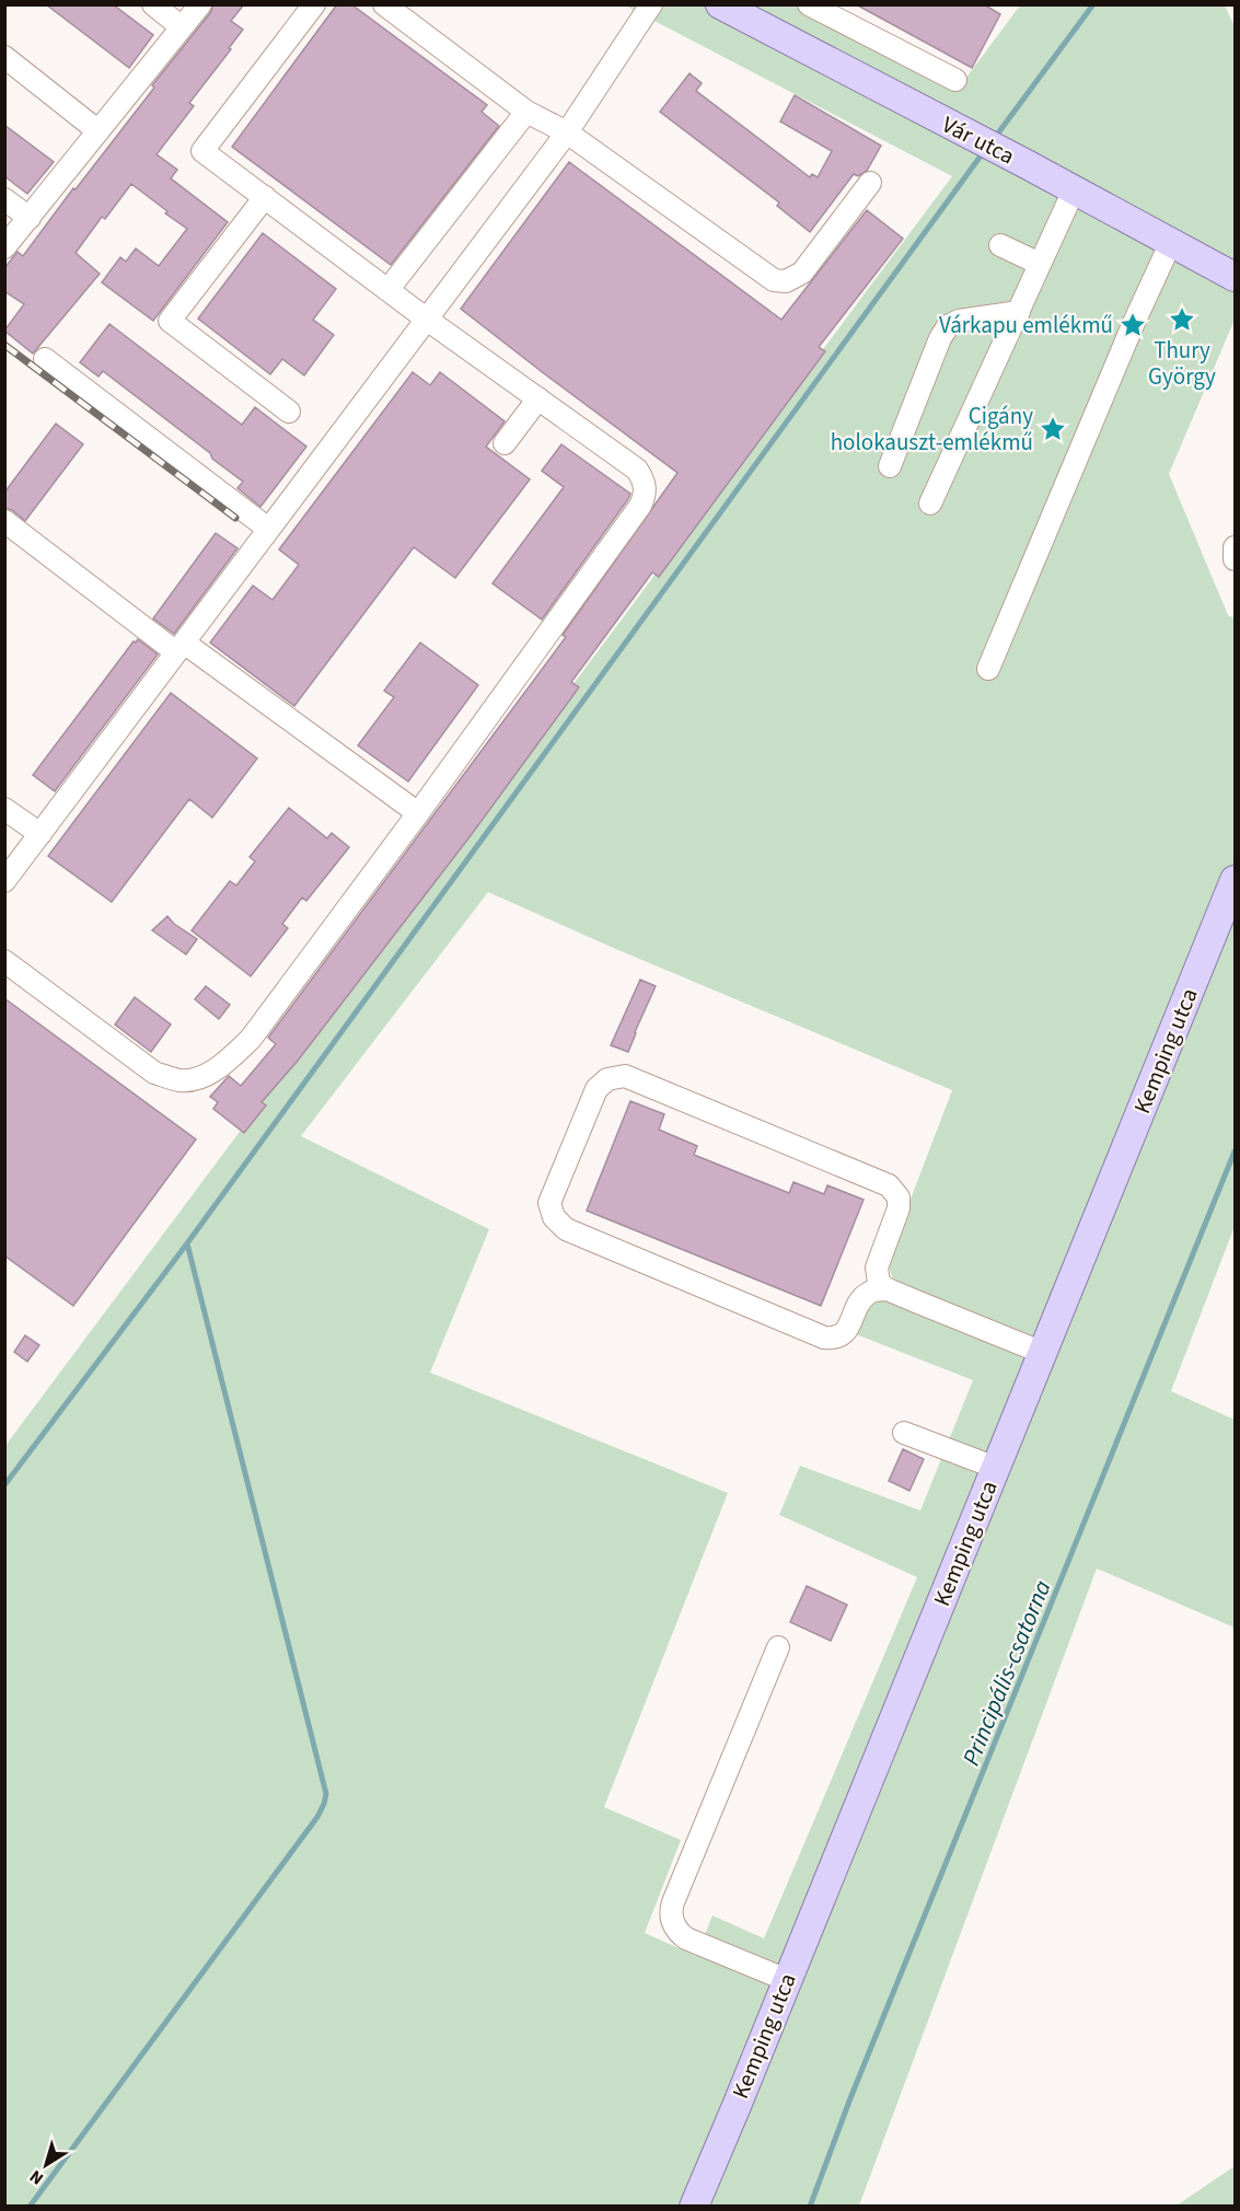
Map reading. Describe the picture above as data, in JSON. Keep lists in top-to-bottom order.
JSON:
{
  "streets": {
    "main road": ["Vár utca", "Kemping utca"]
  },
  "water": ["Principális-csatorna"],
  "places": {
    "place": ["Thury György", "Várkapu emlékmű", "Cigány holokauszt-emlékmű"]
  },
  "north": "bottom left"
}
